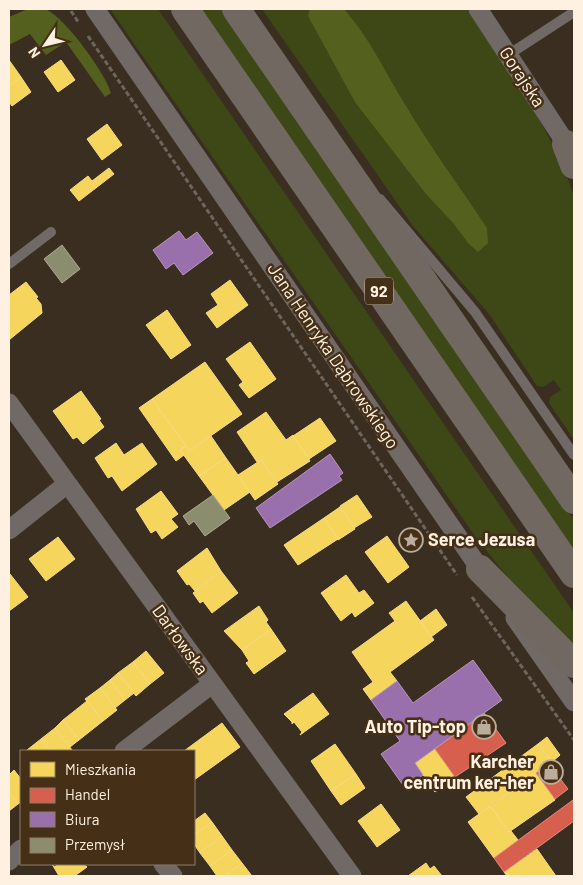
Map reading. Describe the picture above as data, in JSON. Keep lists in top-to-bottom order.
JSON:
{
  "streets": {
    "main road": ["92"],
    "street": ["Gorajska", "Jana Henryka Dąbrowskiego", "Darłowska"]
  },
  "places": {
    "place": ["Serce Jezusa"],
    "shop": ["Auto Tip-top", "Karcher centrum ker-her"]
  },
  "legend": [
    "Mieszkania",
    "Handel",
    "Biura",
    "Przemysł"
  ],
  "north": "bottom left"
}
